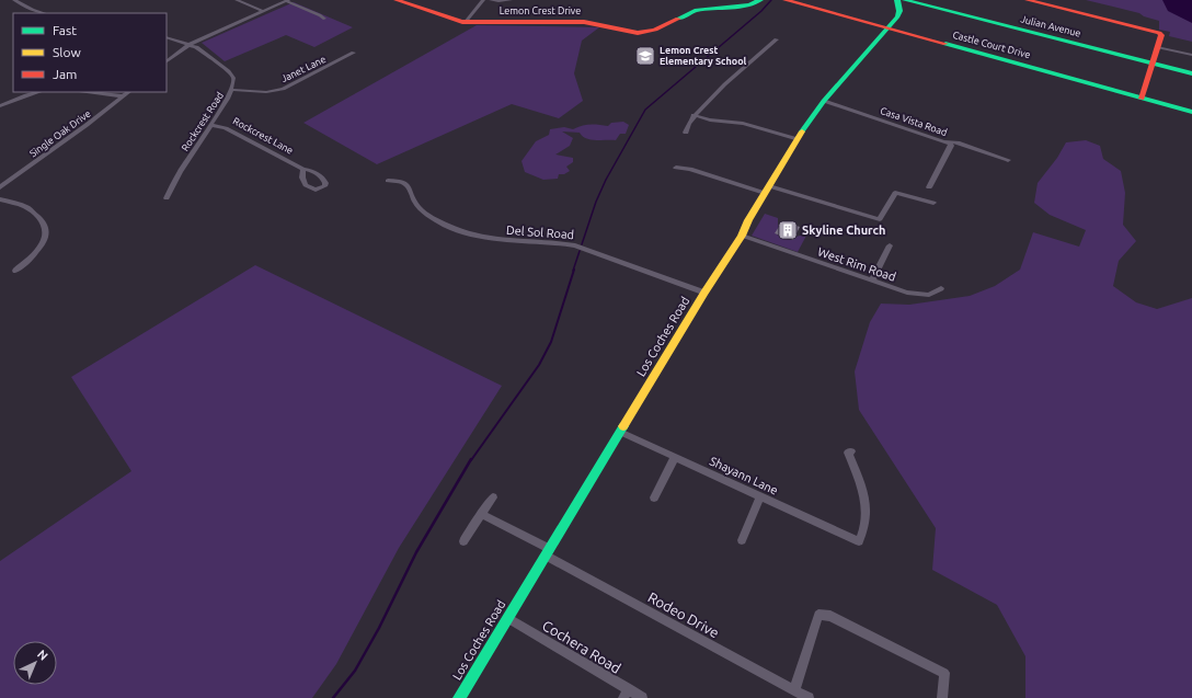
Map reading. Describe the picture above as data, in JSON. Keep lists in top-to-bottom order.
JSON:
{
  "streets": {
    "street": [
      "Lemon Crest Drive",
      "Julian Avenue",
      "Castle Court Drive",
      "Janet Lane",
      "Rockcrest Road",
      "Casa Vista Road",
      "Single Oak Drive",
      "Rockcrest Lane",
      "Del Sol Road",
      "West Rim Road",
      "Los Coches Road",
      "Shayann Lane",
      "Rodeo Drive",
      "Cochera Road"
    ]
  },
  "crossings": [
    ["Castle Court Drive", "Los Coches Road"],
    ["Janet Lane", "Rockcrest Road"],
    ["Rockcrest Road", "Rockcrest Lane"],
    ["Casa Vista Road", "Los Coches Road"],
    ["Del Sol Road", "Los Coches Road"],
    ["West Rim Road", "Los Coches Road"],
    ["Los Coches Road", "Shayann Lane"],
    ["Los Coches Road", "Rodeo Drive"],
    ["Los Coches Road", "Cochera Road"]
  ],
  "places": {
    "school or university": ["Lemon Crest Elementary School"],
    "building": ["Skyline Church"]
  },
  "legend": ["Fast", "Slow", "Jam"],
  "north": "top right"
}
